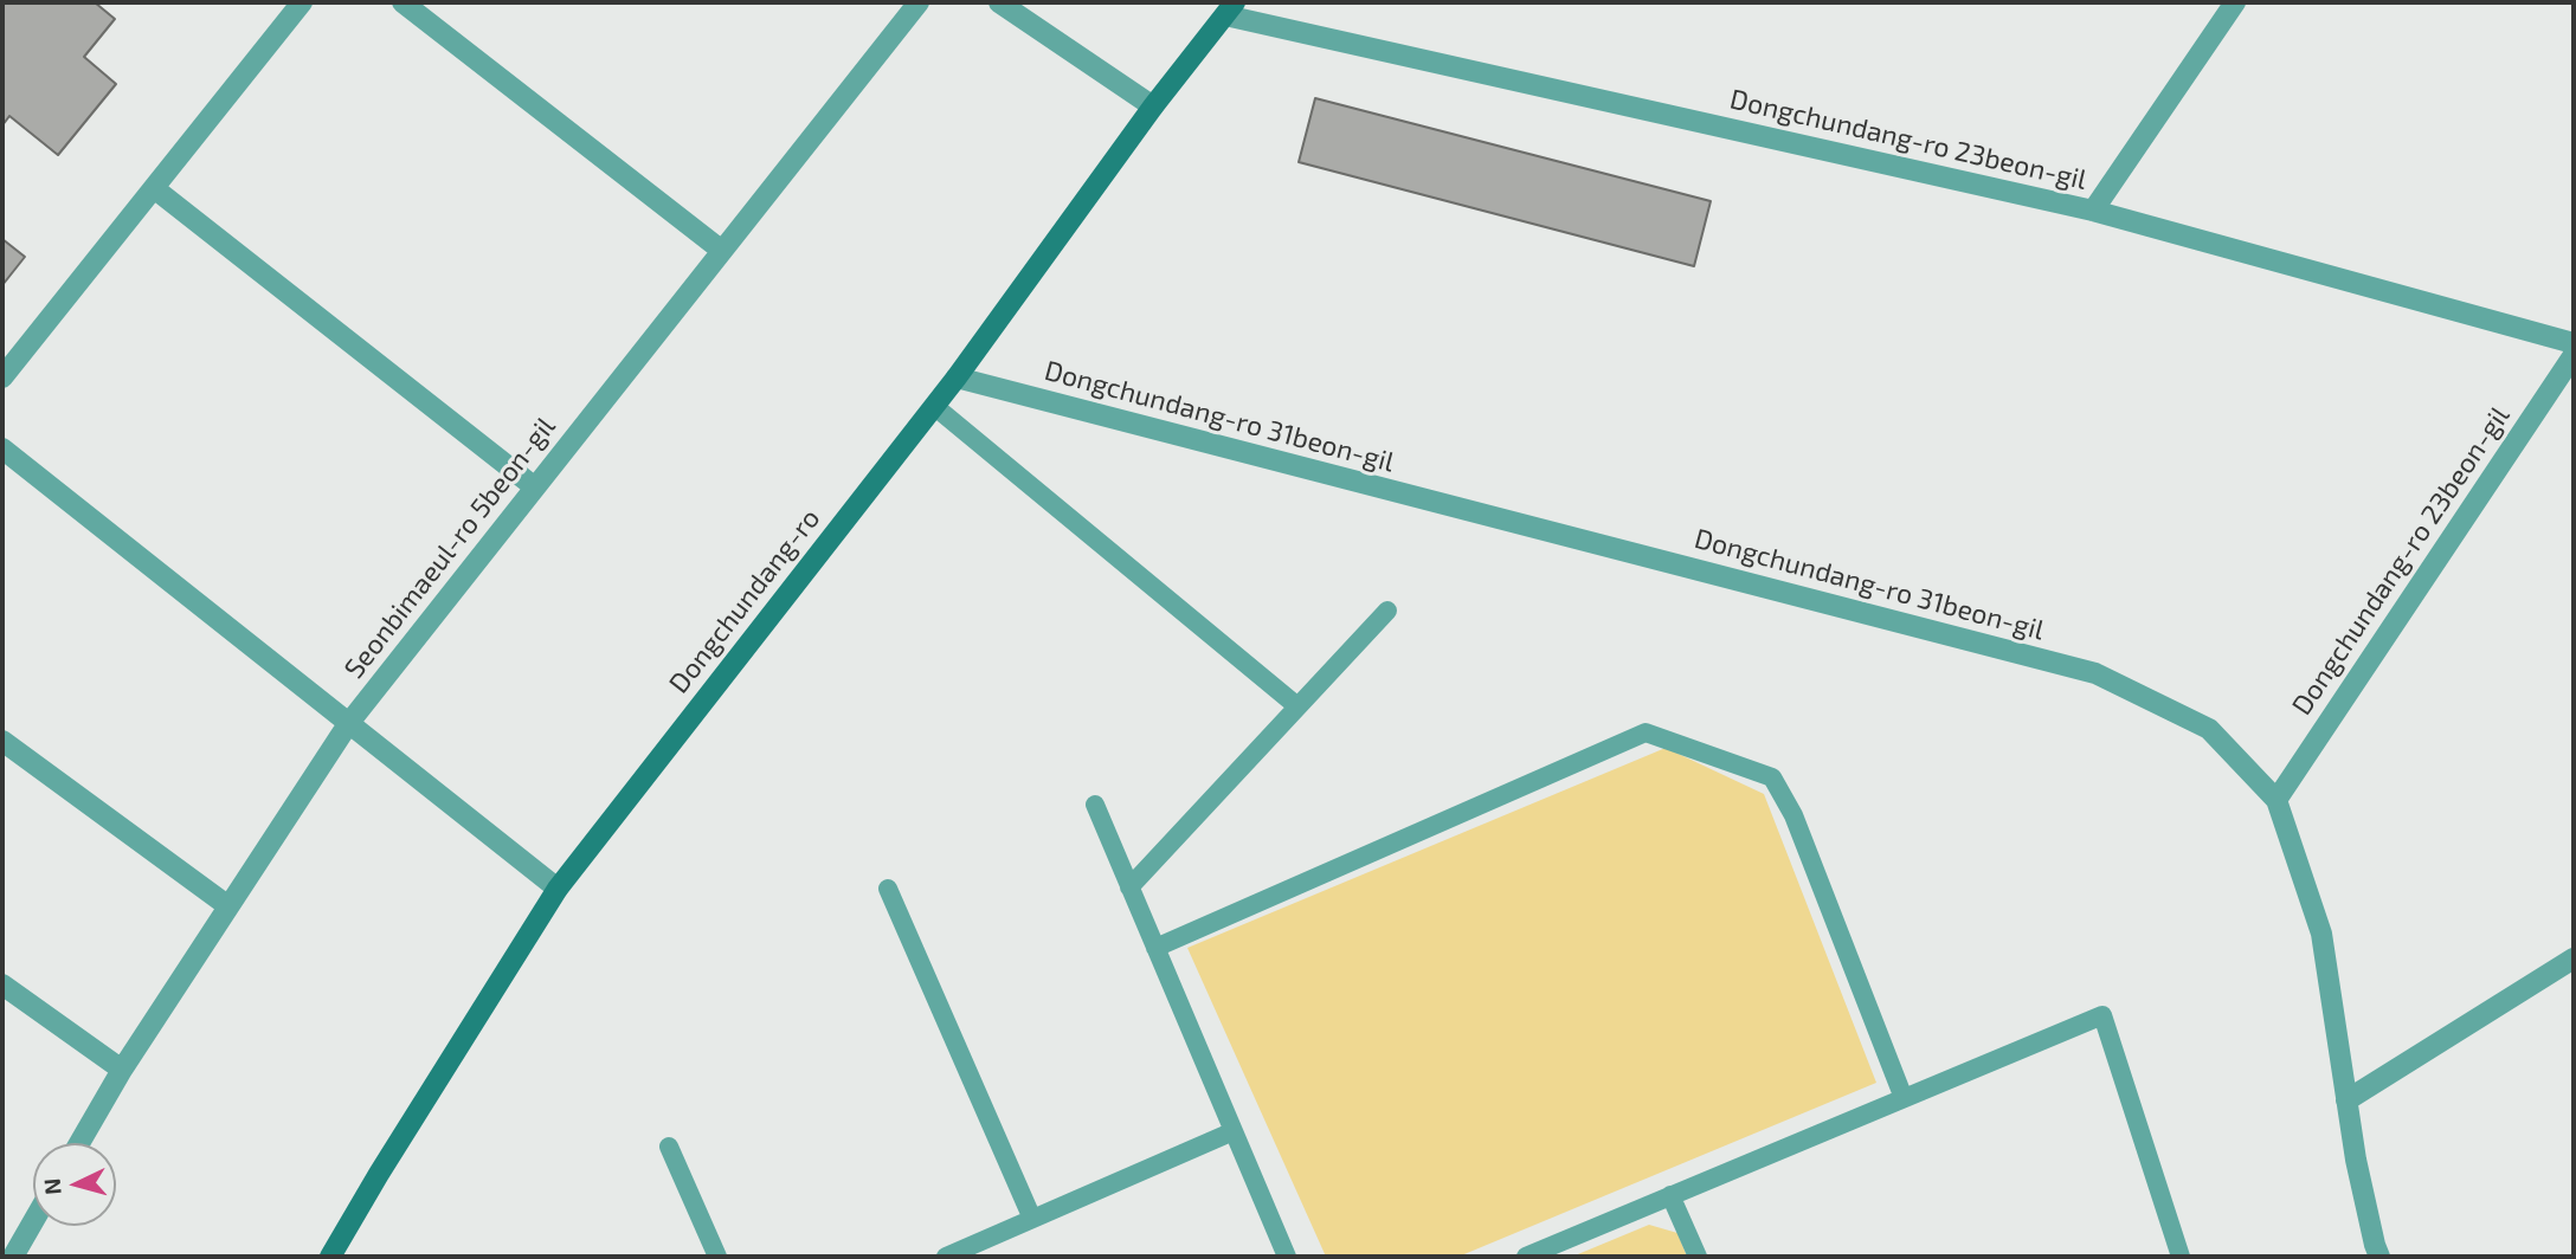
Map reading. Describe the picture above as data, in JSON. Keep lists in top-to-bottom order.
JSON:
{
  "streets": {
    "main road": ["Dongchundang-ro"],
    "street": ["Dongchundang-ro 23beon-gil", "Dongchundang-ro 31beon-gil", "Seonbimaeul-ro 5beon-gil"]
  },
  "crossings": [
    ["Dongchundang-ro 23beon-gil", "Dongchundang-ro 31beon-gil"],
    ["Dongchundang-ro 23beon-gil", "Dongchundang-ro"],
    ["Dongchundang-ro 31beon-gil", "Dongchundang-ro"]
  ],
  "north": "left"
}
